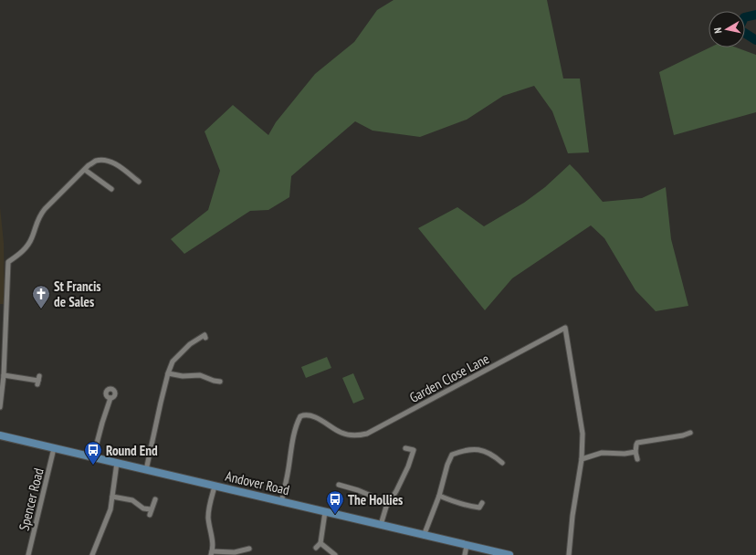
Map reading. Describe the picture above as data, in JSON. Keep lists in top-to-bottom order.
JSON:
{
  "streets": {
    "main road": ["Andover Road"],
    "street": ["Garden Close Lane", "Spencer Road"]
  },
  "crossings": [
    ["Garden Close Lane", "Andover Road"],
    ["Andover Road", "Spencer Road"]
  ],
  "places": {
    "church": ["St Francis de Sales"],
    "bus stop": ["Round End", "The Hollies"]
  },
  "north": "left"
}
